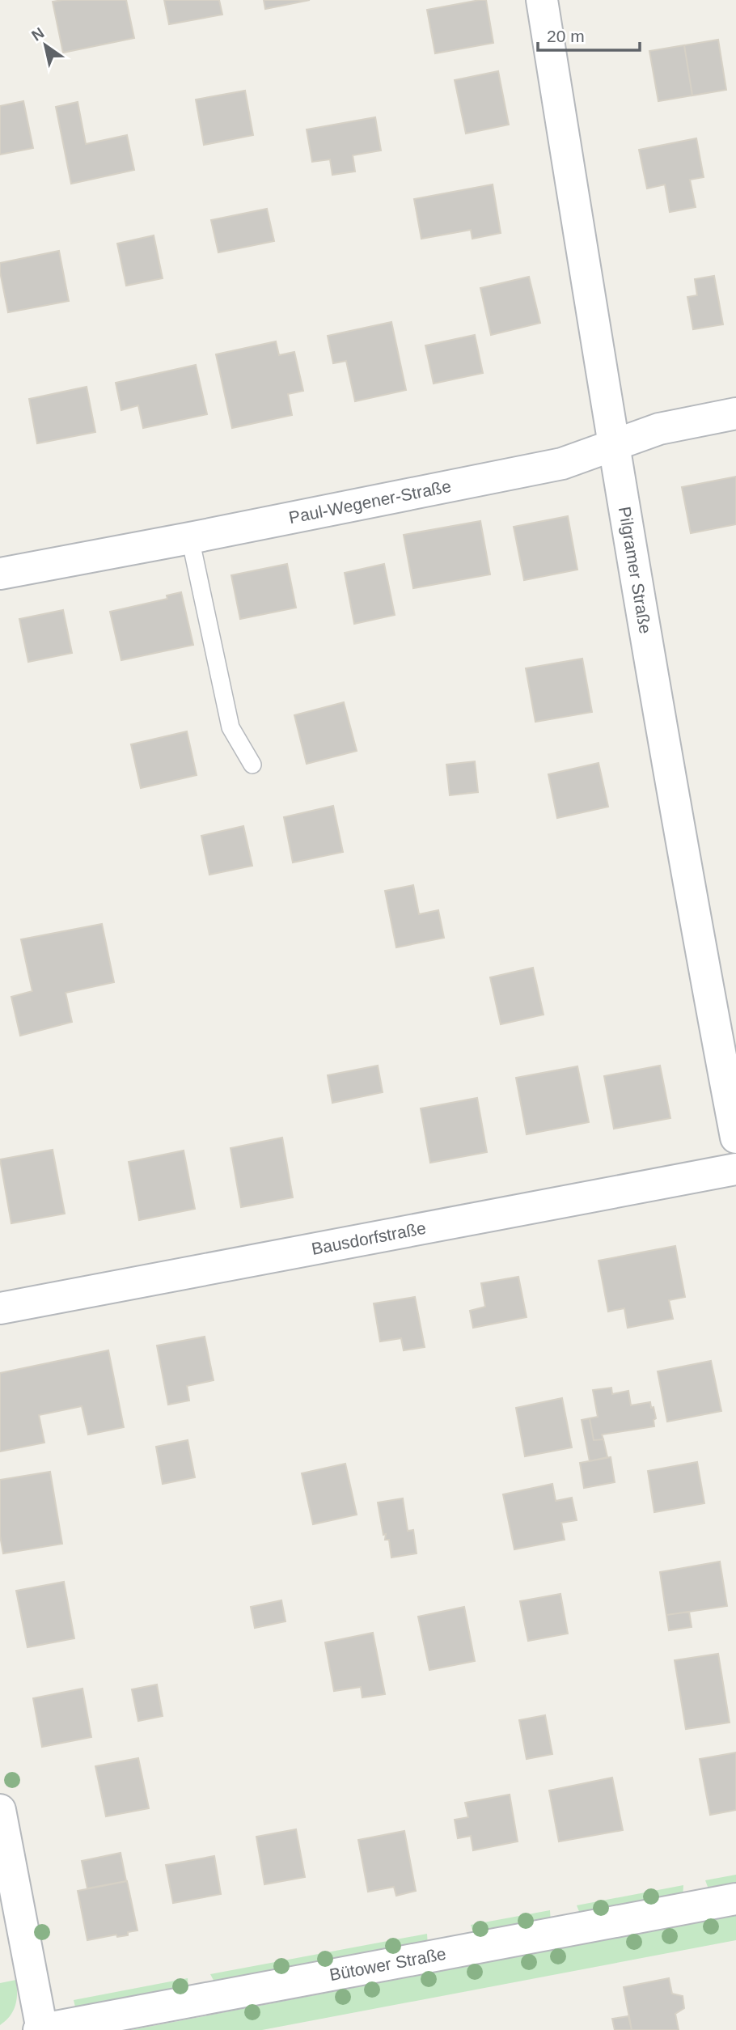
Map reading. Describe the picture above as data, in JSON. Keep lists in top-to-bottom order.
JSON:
{
  "streets": {
    "street": [
      "Paul-Wegener-Straße",
      "Pilgramer Straße",
      "Bausdorfstraße",
      "Bütower Straße"
    ]
  },
  "crossings": [
    ["Paul-Wegener-Straße", "Pilgramer Straße"]
  ],
  "scale_bar": "20 m",
  "north": "top left"
}
